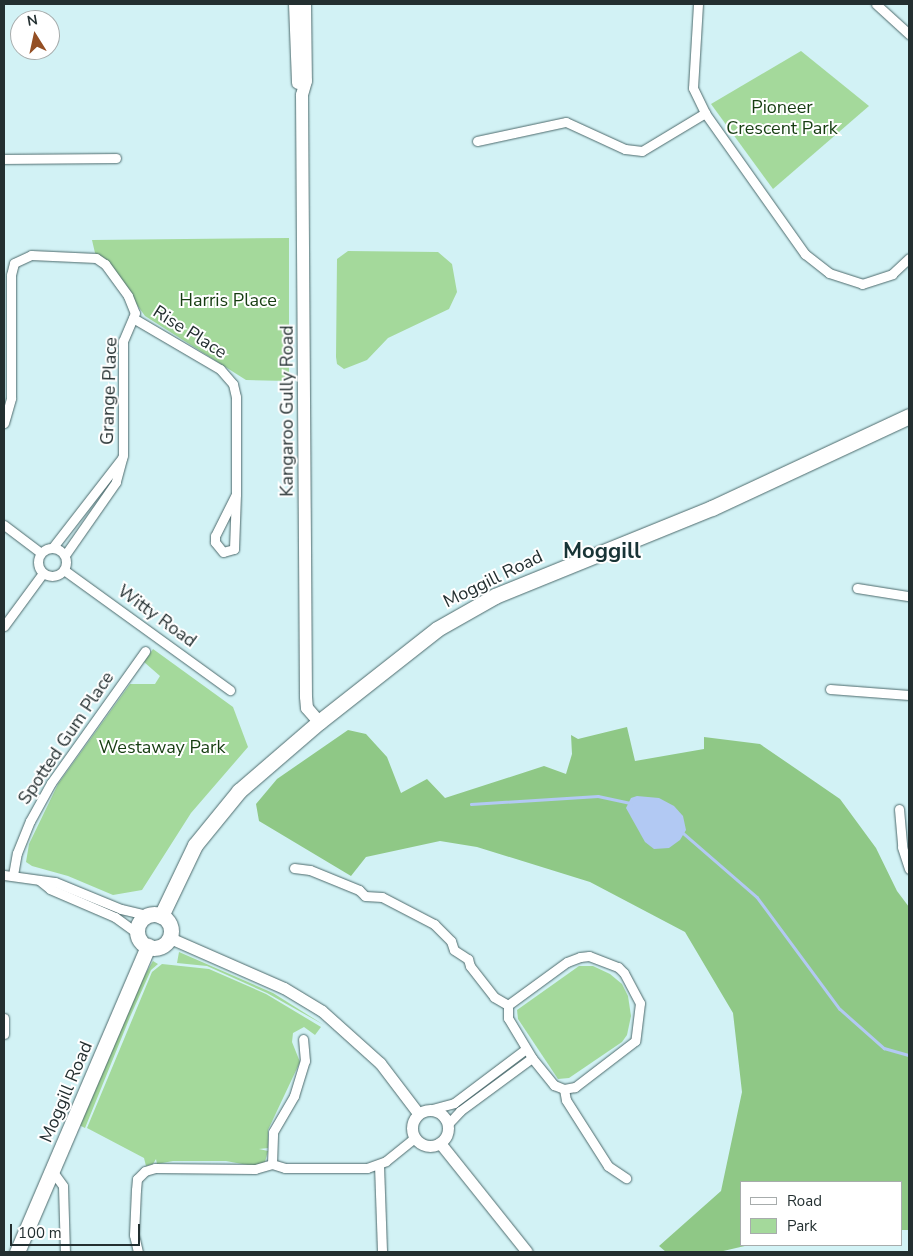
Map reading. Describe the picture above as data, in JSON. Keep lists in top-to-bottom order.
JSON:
{
  "streets": {
    "main road": ["Kangaroo Gully Road", "Moggill Road"],
    "street": [
      "Rise Place",
      "Grange Place",
      "Witty Road",
      "Spotted Gum Place"
    ]
  },
  "crossings": [
    ["Rise Place", "Grange Place"],
    ["Grange Place", "Witty Road"],
    ["Kangaroo Gully Road", "Moggill Road"]
  ],
  "districts": ["Moggill"],
  "parks": ["Pioneer Crescent Park", "Harris Place", "Westaway Park"],
  "legend": ["Road", "Park"],
  "scale_bar": "100 m",
  "north": "top"
}
